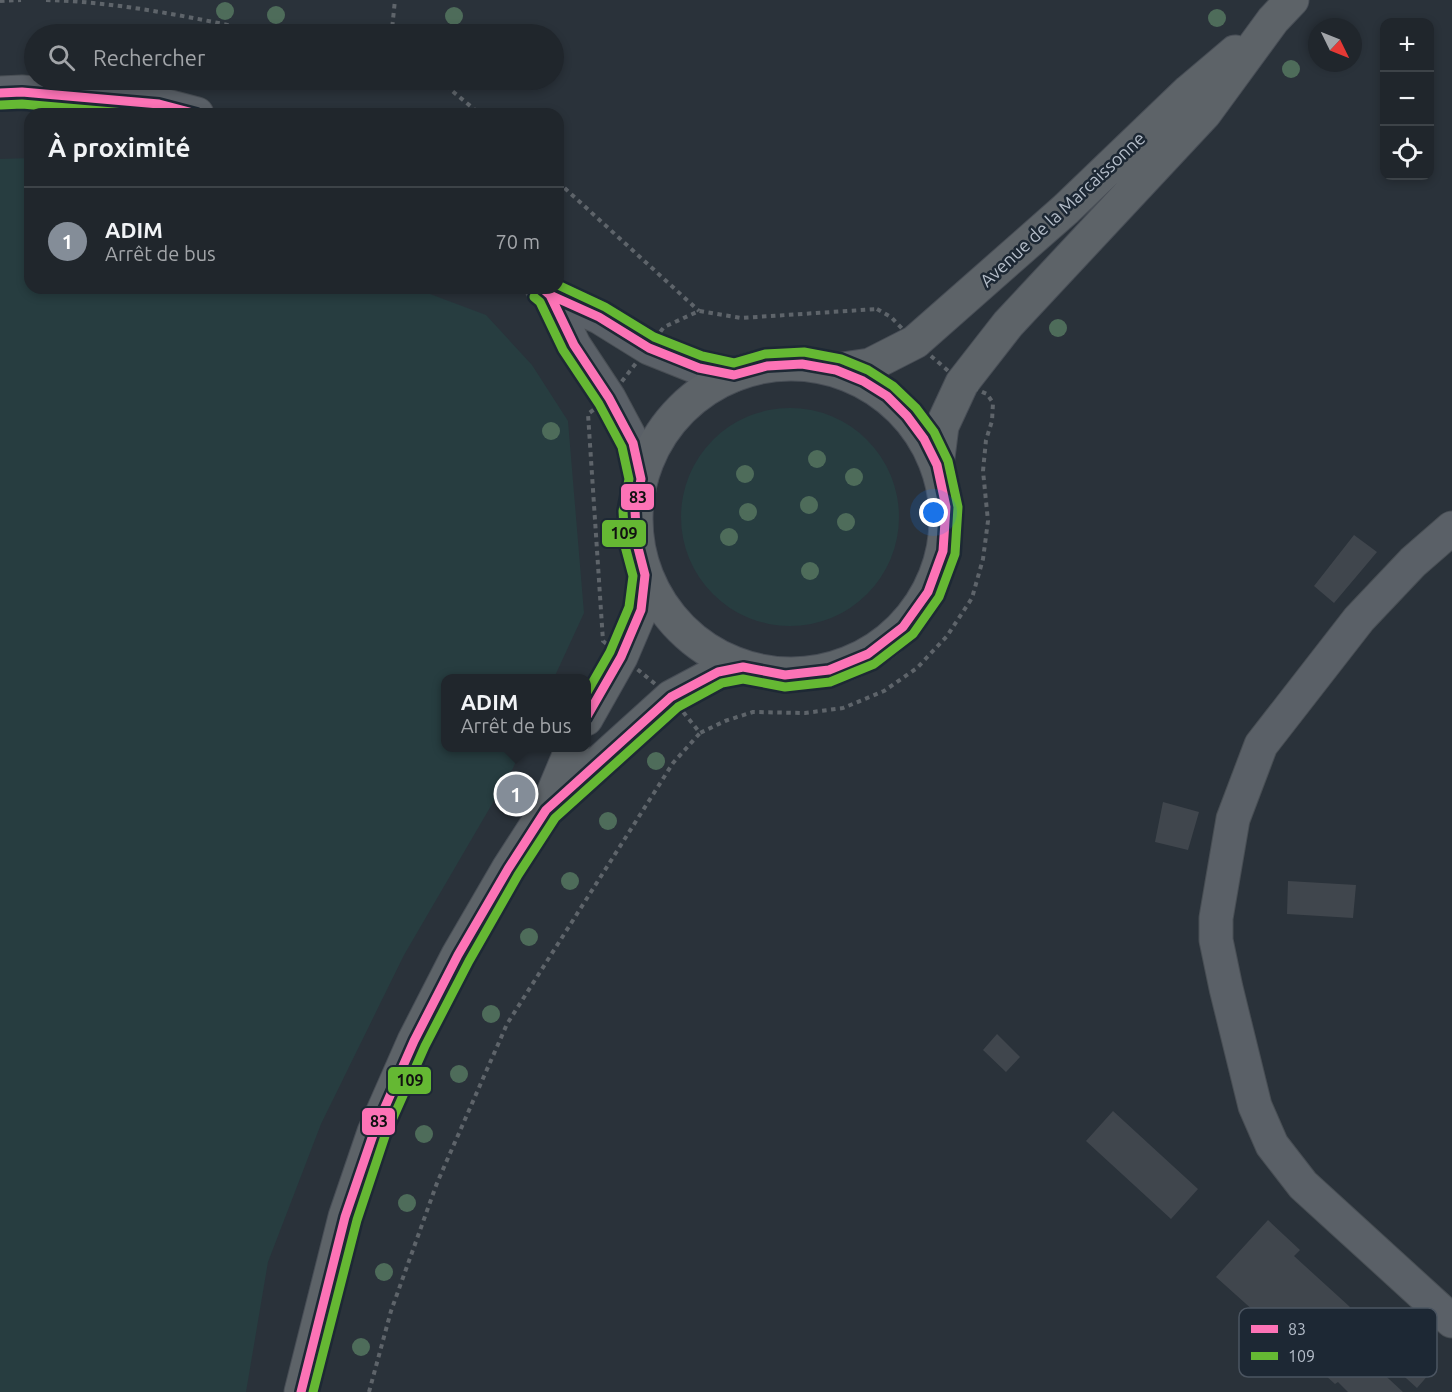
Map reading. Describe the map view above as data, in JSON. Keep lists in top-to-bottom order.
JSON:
{
  "streets": {
    "main road": ["Avenue de la Marcaissonne"]
  },
  "lines": ["transit line 83", "transit line 109"],
  "legend": ["83", "109"],
  "north": "bottom right",
  "page": {
    "map_buttons": ["+", "−"],
    "search": "Rechercher",
    "heading": "À proximité",
    "list": [
      {
        "mark": "1",
        "name": "ADIM",
        "note": "Arrêt de bus",
        "value": "70 m"
      }
    ],
    "popup": ["ADIM", "Arrêt de bus"],
    "pins": "1"
  }
}
